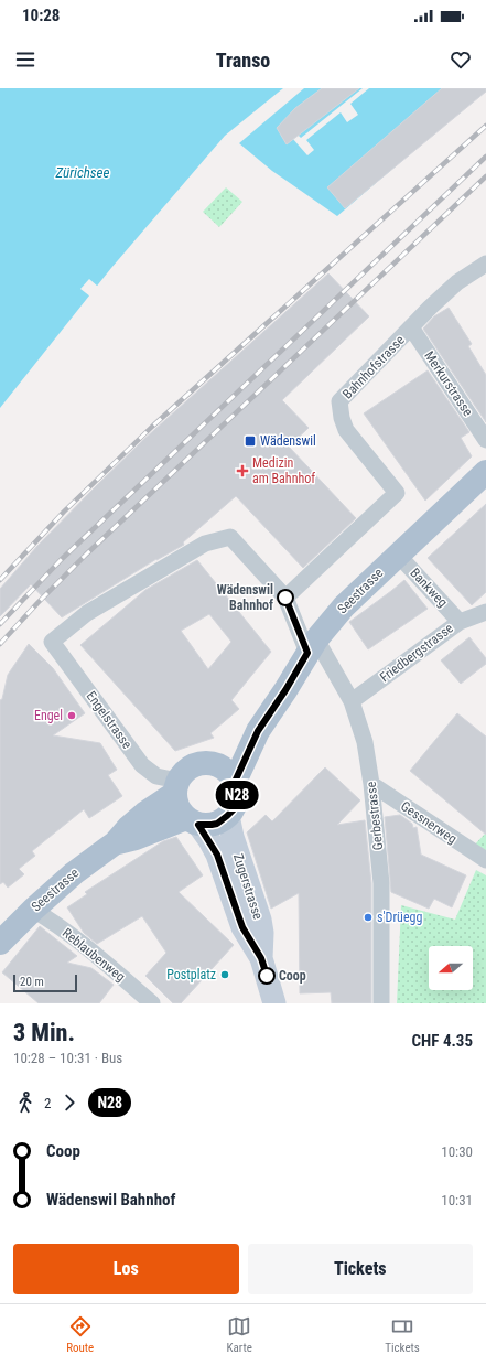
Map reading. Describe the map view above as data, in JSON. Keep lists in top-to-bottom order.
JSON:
{
  "streets": {
    "main road": ["Seestrasse", "Zugerstrasse"],
    "street": [
      "Bahnhofstrasse",
      "Merkurstrasse",
      "Bankweg",
      "Friedbergstrasse",
      "Engelstrasse",
      "Gerbestrasse",
      "Gessnerweg",
      "Reblaubenweg"
    ]
  },
  "crossings": [
    ["Bahnhofstrasse", "Merkurstrasse"],
    ["Bahnhofstrasse", "Engelstrasse"],
    ["Bankweg", "Seestrasse"],
    ["Bankweg", "Friedbergstrasse"],
    ["Seestrasse", "Engelstrasse"],
    ["Seestrasse", "Gerbestrasse"],
    ["Seestrasse", "Zugerstrasse"],
    ["Seestrasse", "Reblaubenweg"],
    ["Friedbergstrasse", "Gerbestrasse"],
    ["Engelstrasse", "Zugerstrasse"],
    ["Gerbestrasse", "Gessnerweg"]
  ],
  "water": ["Zürichsee"],
  "places": {
    "transit": ["Wädenswil"],
    "health": ["Medizin am Bahnhof"],
    "other": [
      "Wädenswil Bahnhof",
      "Engel",
      "s'Drüegg",
      "Postplatz",
      "Coop"
    ]
  },
  "lines": ["bus line N28"],
  "scale_bar": "20 m",
  "north": "left",
  "page": {
    "status": "10:28",
    "header": "Transo",
    "on_map": "N28",
    "scale": "20 m",
    "heading": ["3 Min.", "10:28 – 10:31 · Bus", "CHF 4.35"],
    "legs": ["2", "N28"],
    "list": [
      {
        "name": "Coop",
        "value": "10:30"
      },
      {
        "name": "Wädenswil Bahnhof",
        "value": "10:31"
      }
    ],
    "buttons": ["Los", "Tickets"],
    "tabs": ["Route", "Karte", "Tickets"]
  }
}
